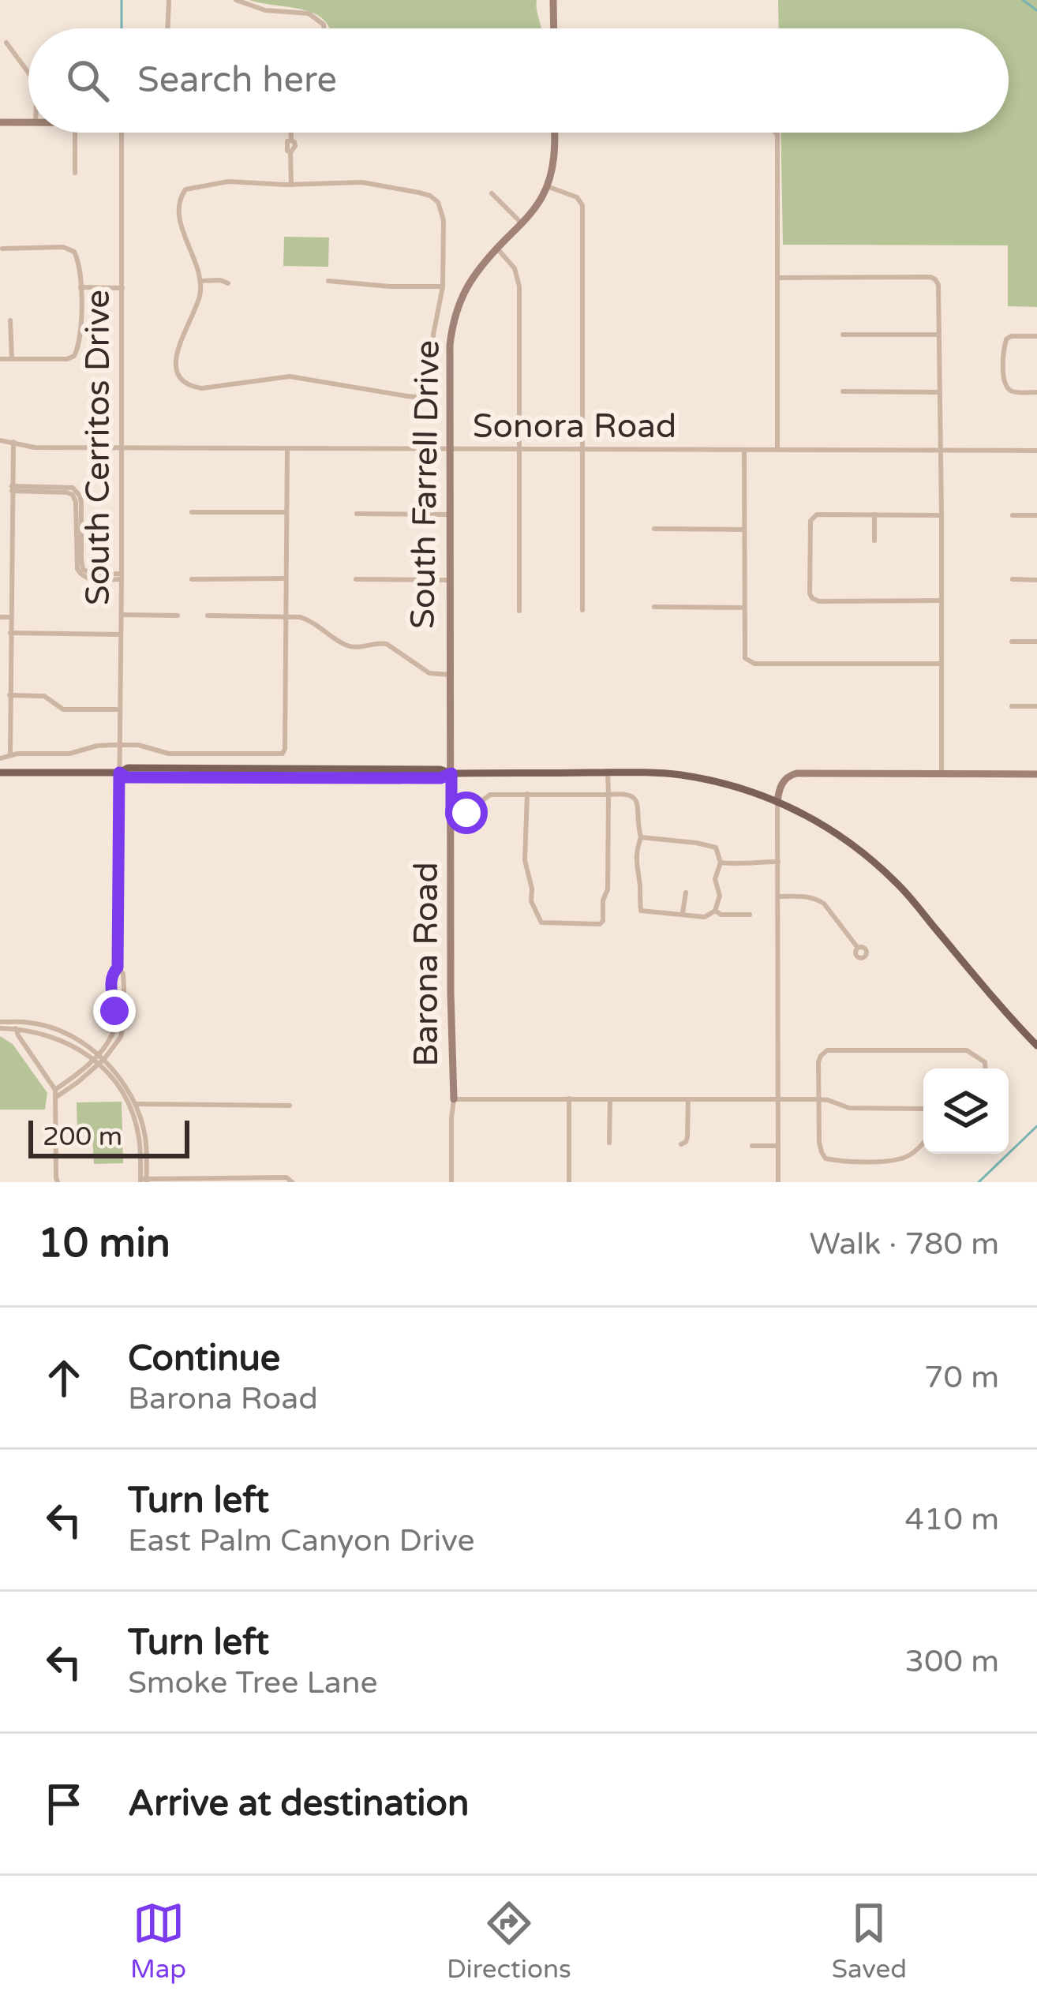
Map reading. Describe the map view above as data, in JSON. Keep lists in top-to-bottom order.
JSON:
{
  "streets": {
    "street": [
      "Sonora Road",
      "South Cerritos Drive",
      "South Farrell Drive",
      "Barona Road"
    ]
  },
  "crossings": [
    ["Sonora Road", "South Cerritos Drive"],
    ["Sonora Road", "South Farrell Drive"],
    ["South Farrell Drive", "Barona Road"]
  ],
  "scale_bar": "200 m",
  "page": {
    "search": "Search here",
    "scale": "200 m",
    "heading": ["10 min", "Walk · 780 m"],
    "list": [
      ["Continue", "Barona Road", "70 m"],
      ["Turn left", "East Palm Canyon Drive", "410 m"],
      ["Turn left", "Smoke Tree Lane", "300 m"],
      "Arrive at destination"
    ],
    "nav": ["Map", "Directions", "Saved"]
  }
}
